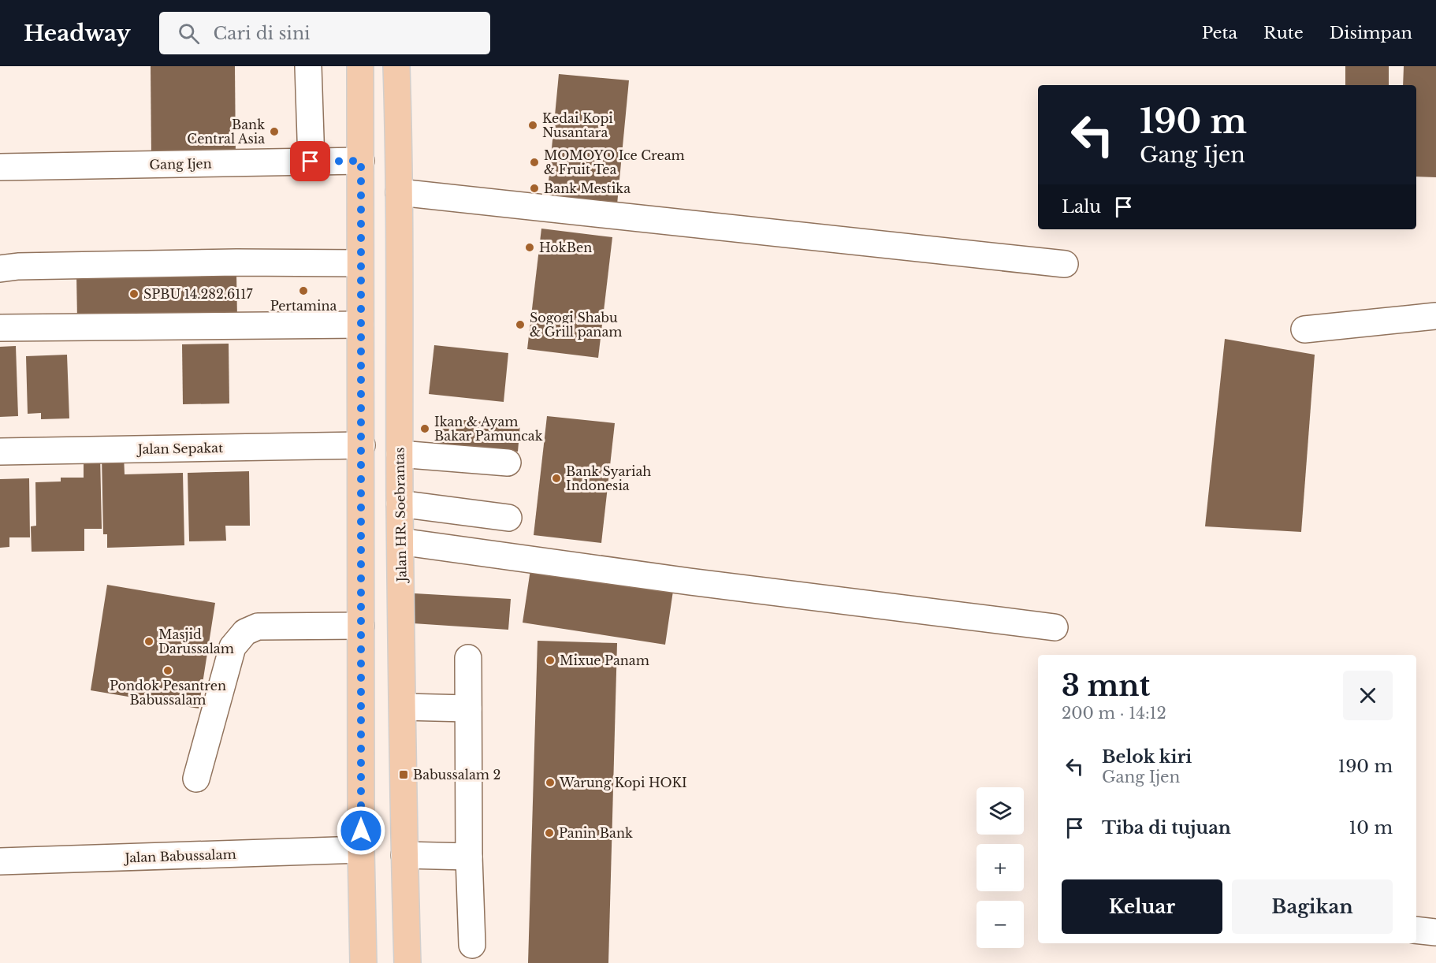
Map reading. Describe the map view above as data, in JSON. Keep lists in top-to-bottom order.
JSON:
{
  "streets": {
    "main road": ["Jalan HR. Soebrantas"],
    "street": ["Gang Ijen", "Jalan Sepakat", "Jalan Babussalam"]
  },
  "places": {
    "other": [
      "Kedai Kopi Nusantara",
      "Bank Central Asia",
      "MOMOYO Ice Cream & Fruit Tea",
      "Bank Mestika",
      "HokBen",
      "Pertamina",
      "SPBU 14.282.6117",
      "Sogogi Shabu & Grill panam",
      "Ikan & Ayam Bakar Pamuncak",
      "Bank Syariah Indonesia",
      "Masjid Darussalam",
      "Mixue Panam",
      "Pondok Pesantren Babussalam",
      "Warung Kopi HOKI",
      "Panin Bank"
    ],
    "transit": ["Babussalam 2"]
  },
  "page": {
    "header": "Headway",
    "search": "Cari di sini",
    "nav": ["Peta", "Rute", "Disimpan"],
    "turn": ["190 m", "Gang Ijen"],
    "then": "Lalu",
    "heading": ["3 mnt", "200 m · 14:12"],
    "list": [
      {
        "name": "Belok kiri",
        "note": "Gang Ijen",
        "value": "190 m"
      },
      {
        "name": "Tiba di tujuan",
        "value": "10 m"
      }
    ],
    "map_buttons": ["+", "−"],
    "buttons": ["Keluar", "Bagikan"]
  }
}
